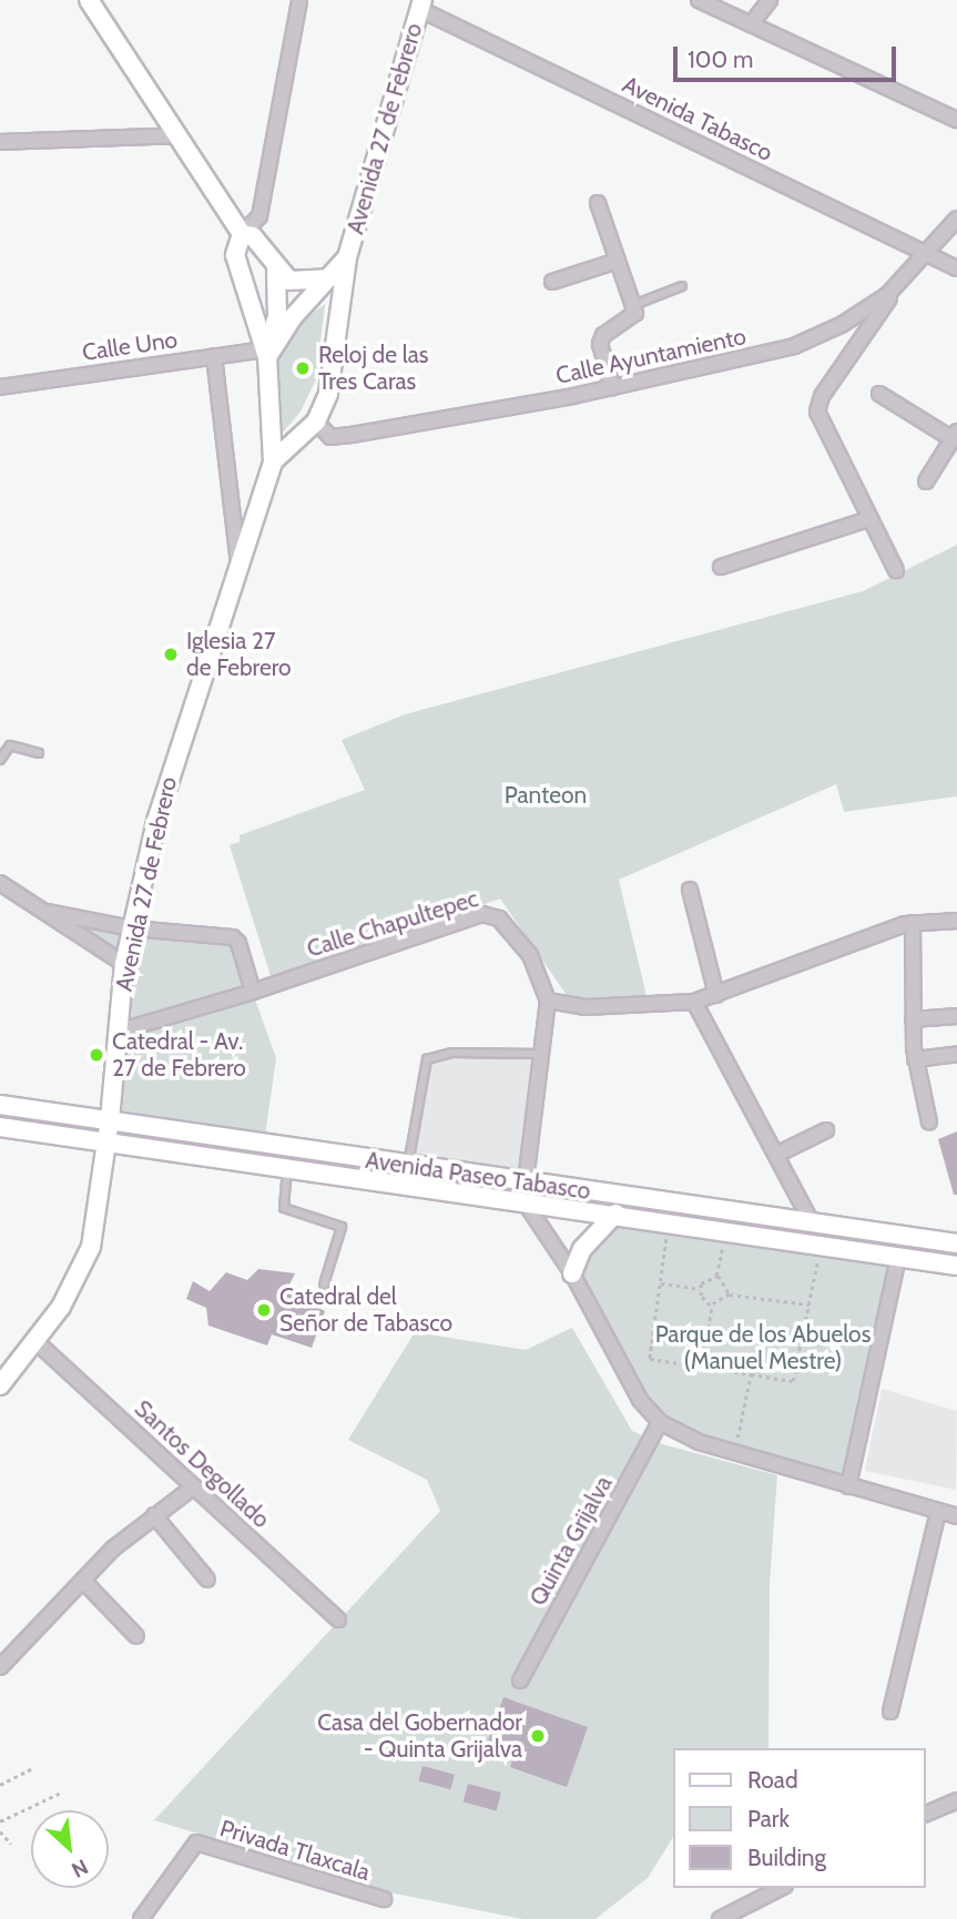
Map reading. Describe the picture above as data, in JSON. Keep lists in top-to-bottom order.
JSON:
{
  "streets": {
    "main road": ["Avenida 27 de Febrero", "Avenida Paseo Tabasco"],
    "street": [
      "Avenida Tabasco",
      "Calle Uno",
      "Calle Ayuntamiento",
      "Calle Chapultepec",
      "Santos Degollado",
      "Quinta Grijalva",
      "Privada Tlaxcala"
    ]
  },
  "crossings": [
    ["Avenida Tabasco", "Avenida 27 de Febrero"],
    ["Avenida Tabasco", "Calle Ayuntamiento"],
    ["Avenida 27 de Febrero", "Calle Uno"],
    ["Avenida 27 de Febrero", "Calle Ayuntamiento"],
    ["Avenida 27 de Febrero", "Calle Chapultepec"],
    ["Avenida 27 de Febrero", "Avenida Paseo Tabasco"],
    ["Avenida 27 de Febrero", "Santos Degollado"],
    ["Calle Chapultepec", "Avenida Paseo Tabasco"]
  ],
  "parks": ["Panteon", "Parque de los Abuelos (Manuel Mestre)"],
  "places": [
    "Reloj de las Tres Caras",
    "Iglesia 27 de Febrero",
    "Catedral - Av. 27 de Febrero",
    "Catedral del Señor de Tabasco",
    "Casa del Gobernador - Quinta Grijalva"
  ],
  "legend": ["Road", "Park", "Building"],
  "scale_bar": "100 m",
  "north": "bottom right"
}
